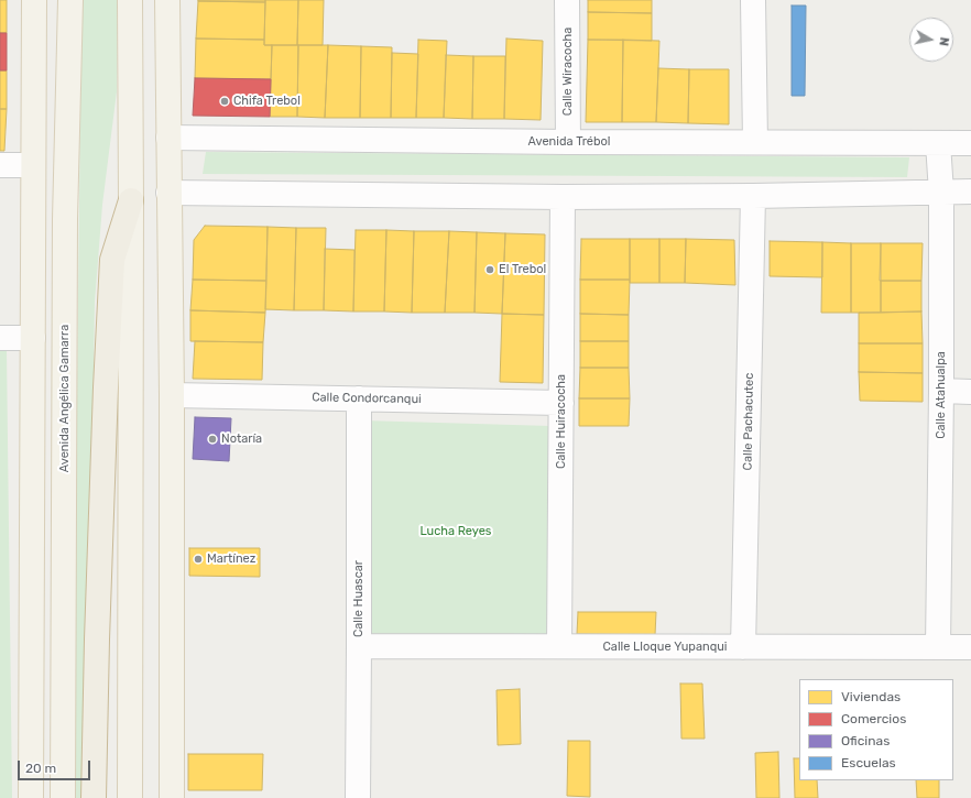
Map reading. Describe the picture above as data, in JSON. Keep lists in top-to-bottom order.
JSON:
{
  "streets": {
    "main road": ["Avenida Angélica Gamarra"],
    "street": [
      "Calle Wiracocha",
      "Avenida Trébol",
      "Calle Atahualpa",
      "Calle Condorcanqui",
      "Calle Huiracocha",
      "Calle Pachacutec",
      "Calle Huascar",
      "Calle Lloque Yupanqui"
    ]
  },
  "crossings": [
    ["Calle Wiracocha", "Avenida Trébol"],
    ["Avenida Trébol", "Calle Atahualpa"],
    ["Calle Atahualpa", "Calle Lloque Yupanqui"],
    ["Calle Condorcanqui", "Calle Huiracocha"],
    ["Calle Condorcanqui", "Calle Huascar"],
    ["Calle Huiracocha", "Calle Lloque Yupanqui"],
    ["Calle Pachacutec", "Calle Lloque Yupanqui"],
    ["Calle Huascar", "Calle Lloque Yupanqui"]
  ],
  "parks": ["Lucha Reyes"],
  "places": [
    "Chifa Trebol",
    "El Trebol",
    "Notaría",
    "Martínez"
  ],
  "legend": [
    "Viviendas",
    "Comercios",
    "Oficinas",
    "Escuelas"
  ],
  "scale_bar": "20 m",
  "north": "right"
}
